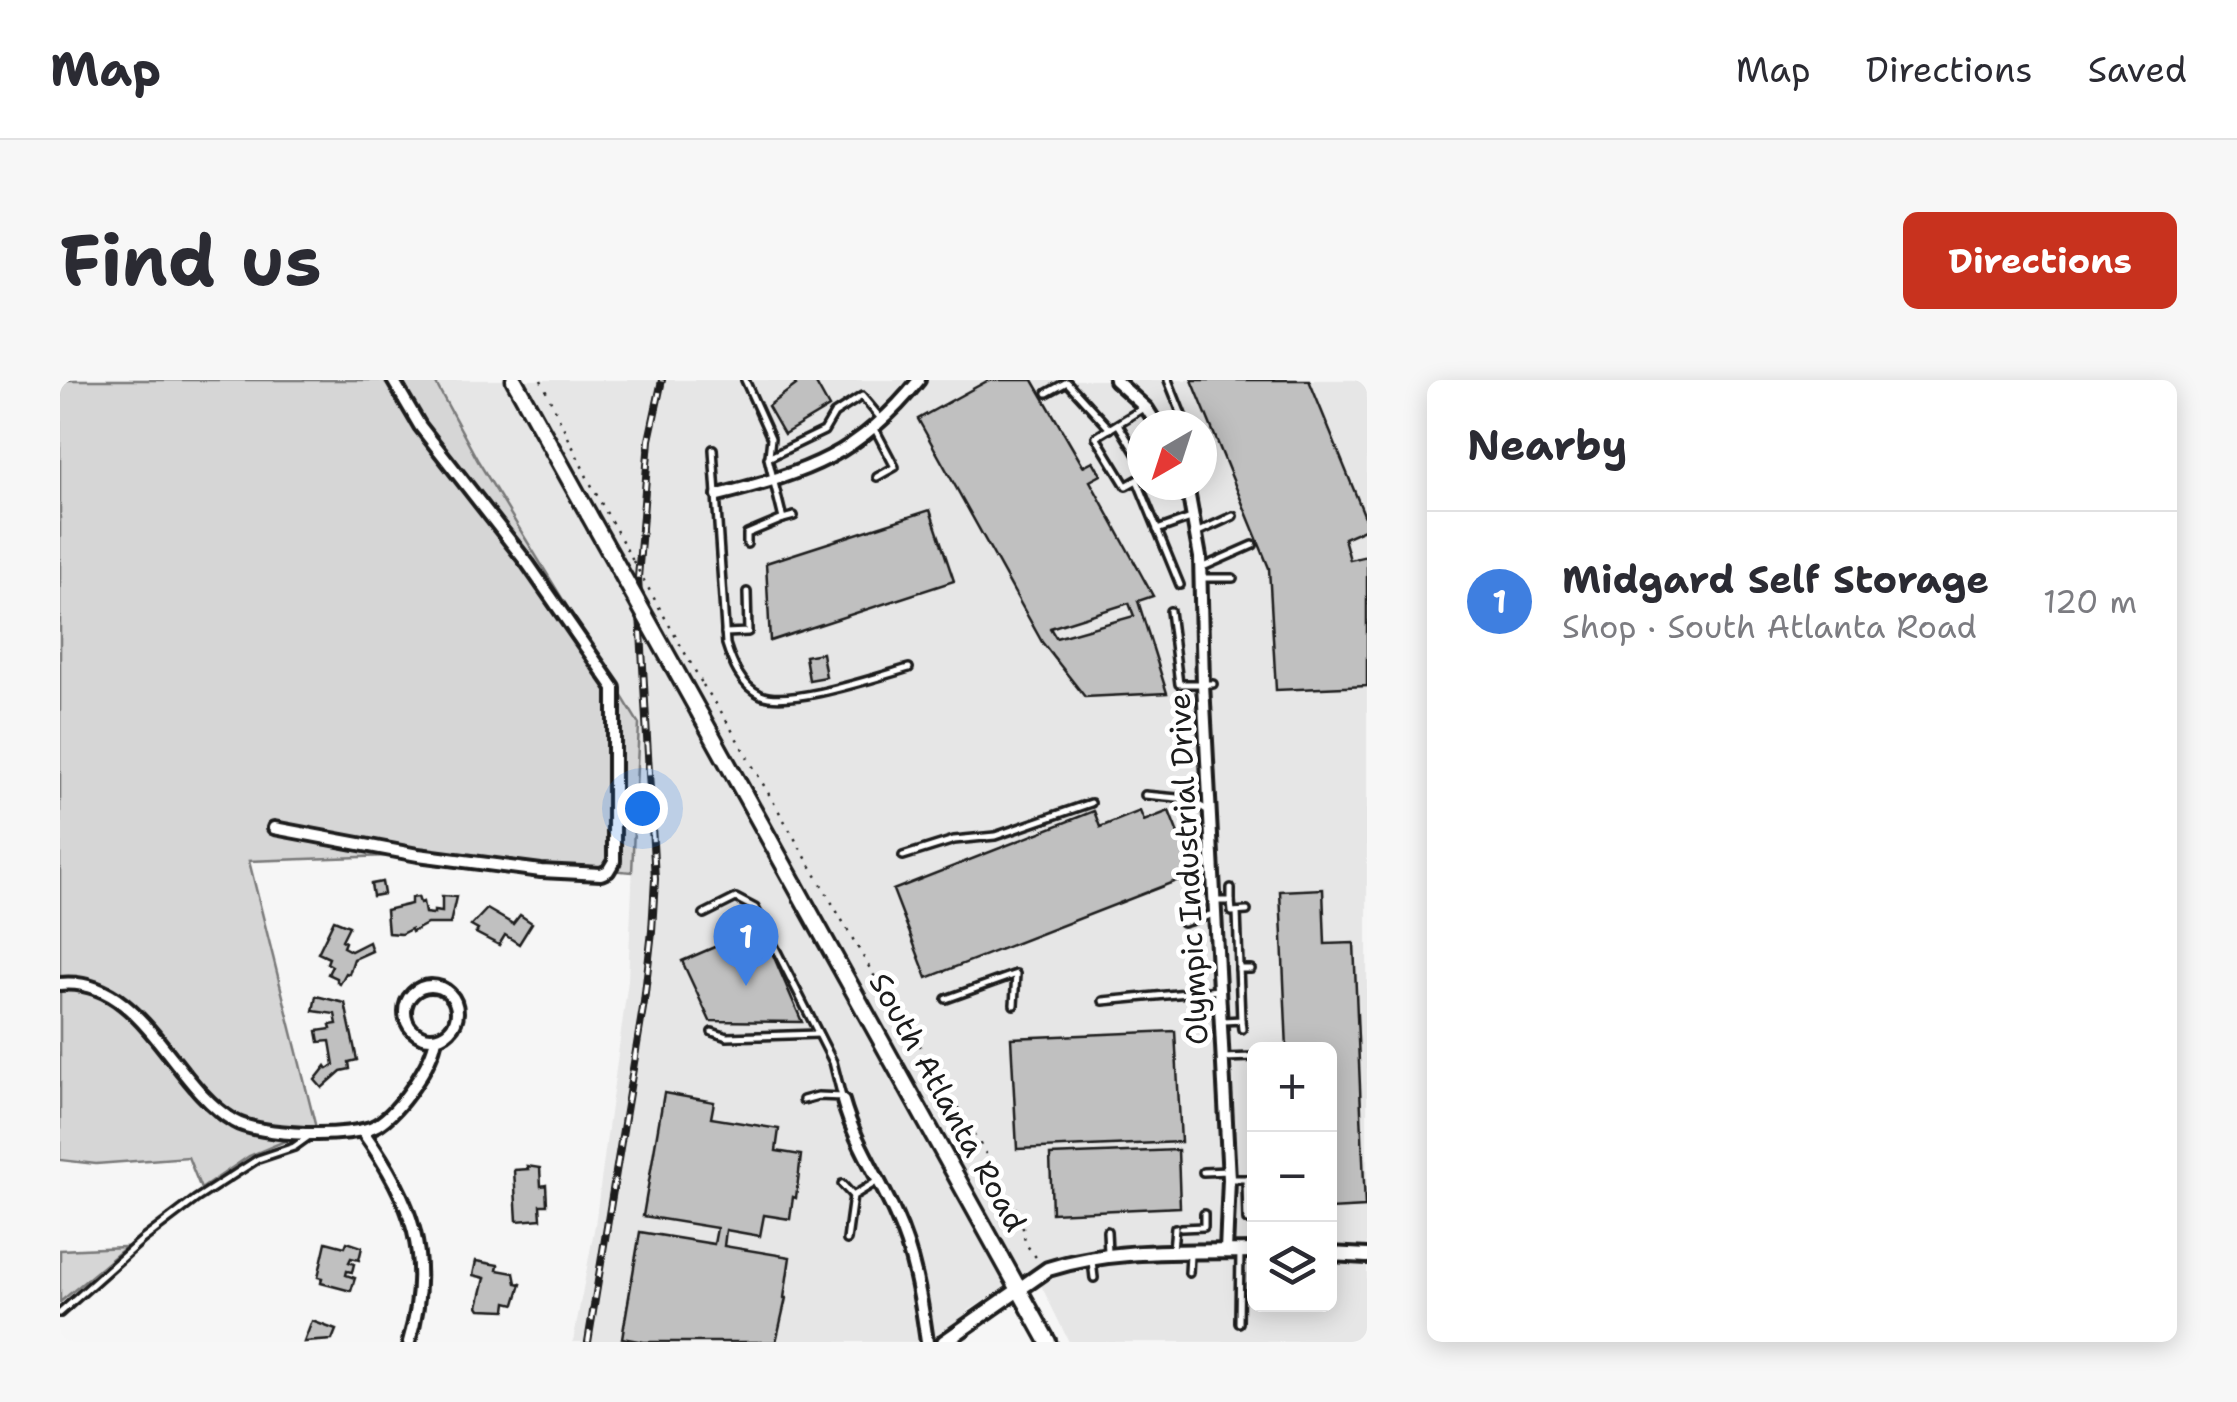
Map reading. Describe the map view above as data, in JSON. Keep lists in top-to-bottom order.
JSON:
{
  "streets": {
    "main road": ["South Atlanta Road"],
    "street": ["Olympic Industrial Drive"]
  },
  "north": "bottom left",
  "page": {
    "header": "Map",
    "nav": ["Map", "Directions", "Saved"],
    "buttons": "Directions",
    "title": "Find us",
    "heading": "Nearby",
    "list": [
      {
        "mark": "1",
        "name": "Midgard Self Storage",
        "note": "Shop · South Atlanta Road",
        "value": "120 m"
      }
    ],
    "pins": "1",
    "map_buttons": ["+", "−"]
  }
}
